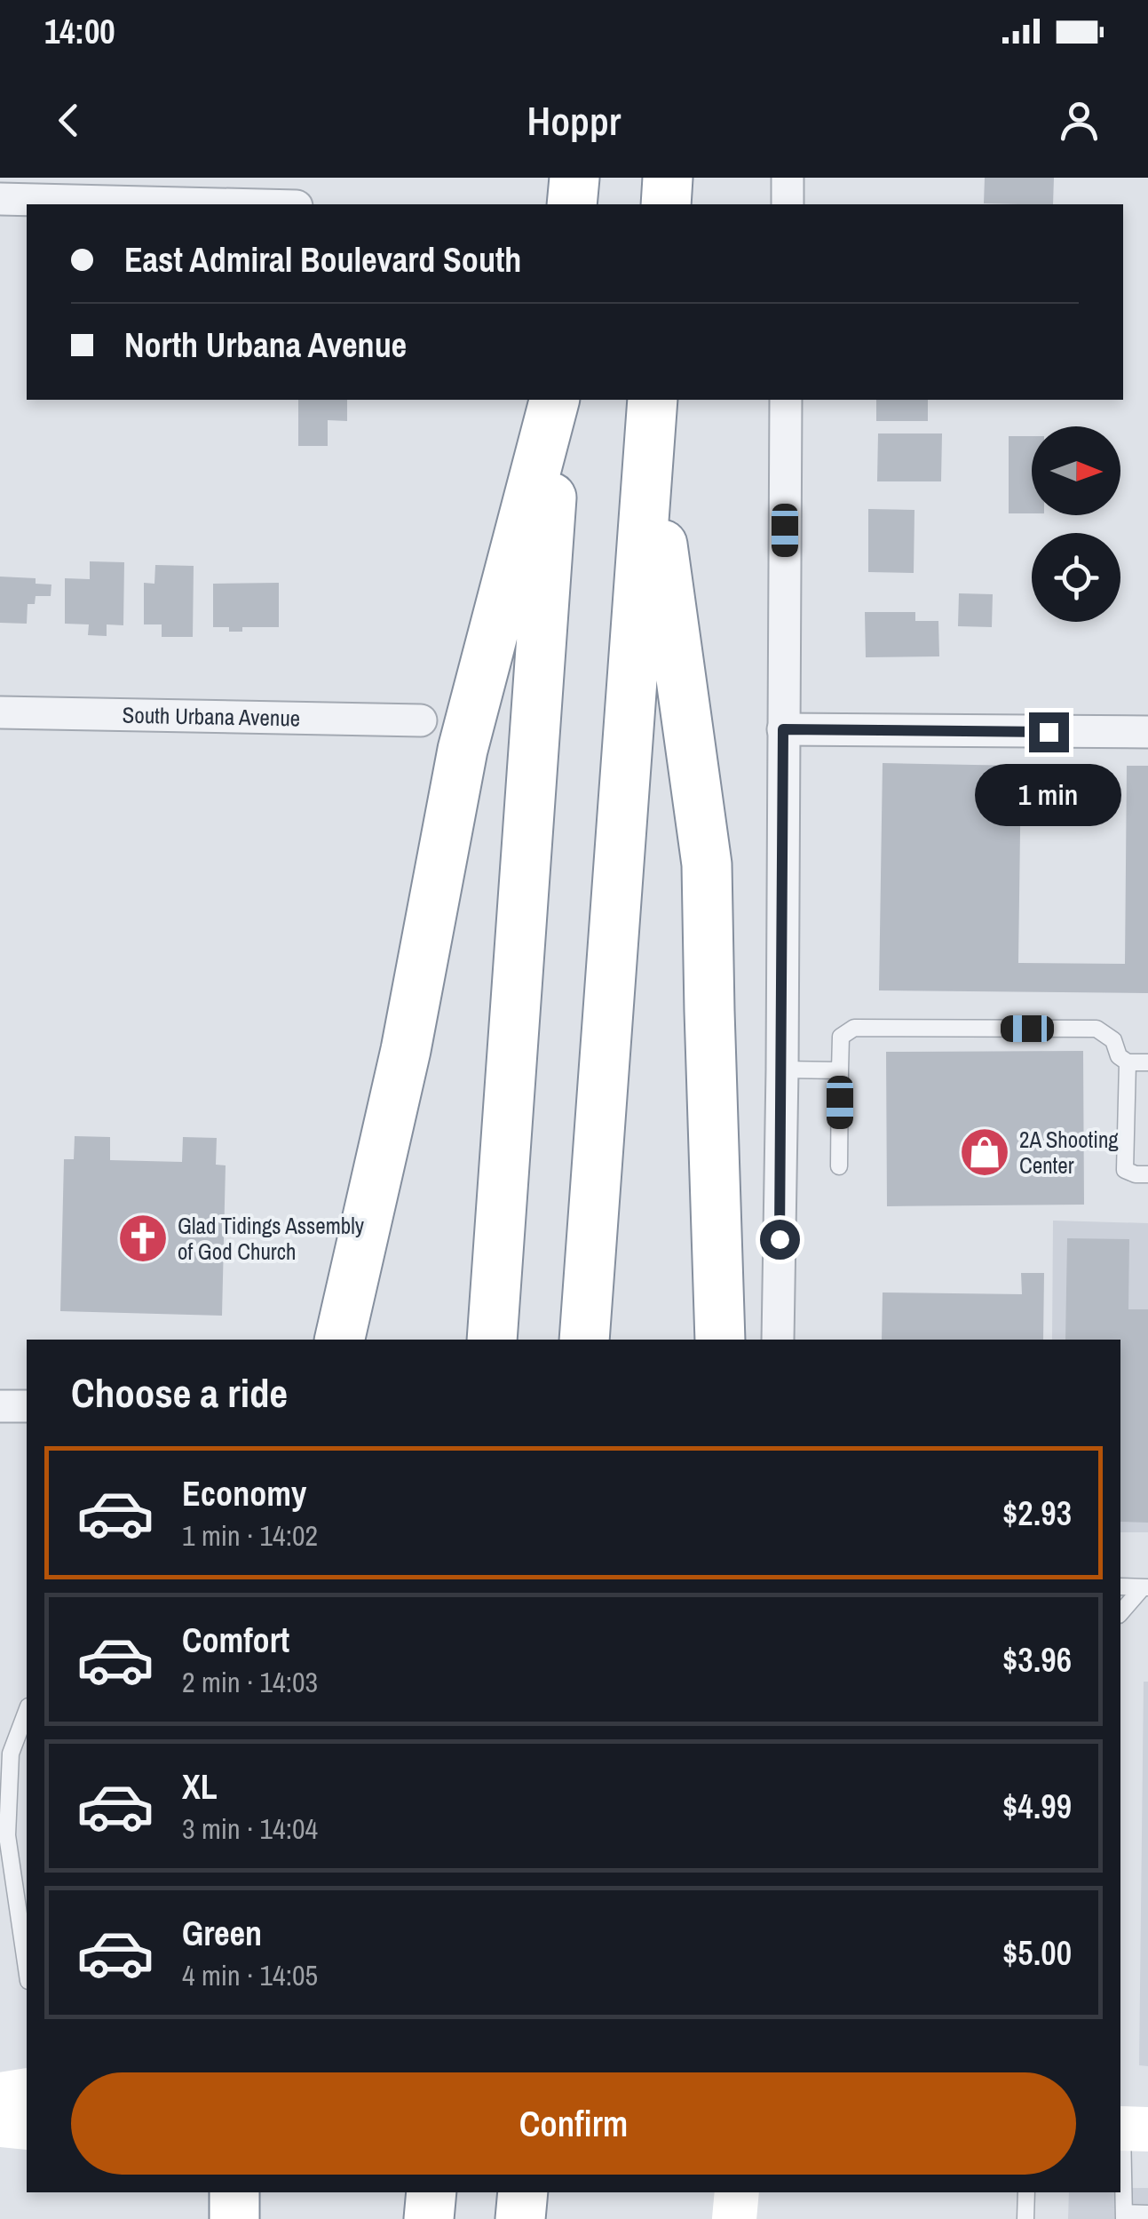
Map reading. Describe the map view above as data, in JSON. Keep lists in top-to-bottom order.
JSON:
{
  "streets": {
    "street": ["South Urbana Avenue"]
  },
  "places": {
    "shop": ["2A Shooting Center"],
    "church": ["Glad Tidings Assembly of God Church"]
  },
  "north": "right",
  "page": {
    "status": "14:00",
    "header": "Hoppr",
    "banner": ["East Admiral Boulevard South", "North Urbana Avenue"],
    "bubble": "1 min",
    "heading": "Choose a ride",
    "list": [
      {
        "name": "Economy",
        "note": "1 min · 14:02",
        "value": "$2.93"
      },
      {
        "name": "Comfort",
        "note": "2 min · 14:03",
        "value": "$3.96"
      },
      {
        "name": "XL",
        "note": "3 min · 14:04",
        "value": "$4.99"
      },
      {
        "name": "Green",
        "note": "4 min · 14:05",
        "value": "$5.00"
      }
    ],
    "buttons": "Confirm"
  }
}
